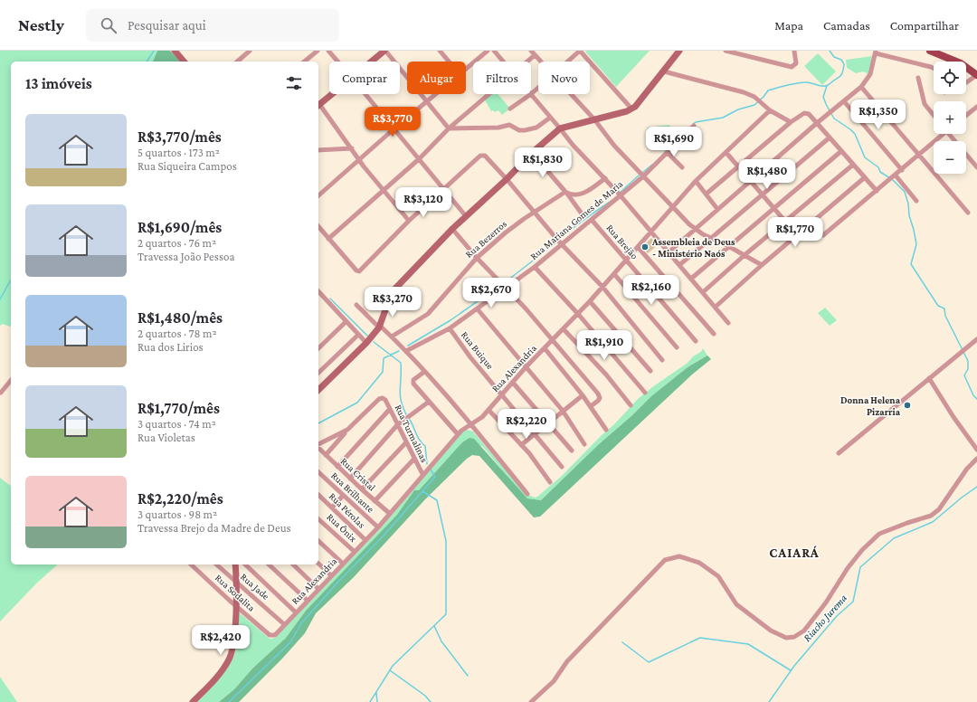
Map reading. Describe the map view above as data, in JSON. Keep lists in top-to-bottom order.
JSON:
{
  "streets": {
    "street": [
      "Rua Mariana Gomes de Maria",
      "Rua Bezerros",
      "Rua Brejão",
      "Rua Buique",
      "Rua Alexandria",
      "Rua Turmalinas",
      "Rua Cristal",
      "Rua Brilhante",
      "Rua Pérolas",
      "Rua Ônix",
      "Rua Jade",
      "Rua Sodalita"
    ]
  },
  "crossings": [
    ["Rua Mariana Gomes de Maria", "Rua Brejão"],
    ["Rua Mariana Gomes de Maria", "Rua Buique"],
    ["Rua Brejão", "Rua Alexandria"],
    ["Rua Buique", "Rua Alexandria"],
    ["Rua Alexandria", "Rua Turmalinas"],
    ["Rua Alexandria", "Rua Cristal"],
    ["Rua Alexandria", "Rua Brilhante"],
    ["Rua Alexandria", "Rua Pérolas"],
    ["Rua Alexandria", "Rua Ônix"],
    ["Rua Alexandria", "Rua Jade"],
    ["Rua Alexandria", "Rua Sodalita"]
  ],
  "districts": ["CAIARÁ"],
  "water": ["Riacho Jurema"],
  "places": ["Assembleia de Deus - Ministério Naós", "Donna Helena Pizarria"],
  "page": {
    "header": "Nestly",
    "search": "Pesquisar aqui",
    "nav": ["Mapa", "Camadas", "Compartilhar"],
    "map_buttons": ["+", "−"],
    "chip": [
      "Comprar",
      "Alugar",
      "Filtros",
      "Novo"
    ],
    "heading": "13 imóveis",
    "price": [
      "R$1,350",
      "R$3,770",
      "R$1,690",
      "R$1,830",
      "R$1,480",
      "R$3,120",
      "R$1,770",
      "R$2,160",
      "R$2,670",
      "R$3,270",
      "R$1,910",
      "R$2,220",
      "R$2,420"
    ],
    "list": [
      {
        "name": "R$3,770/mês",
        "note": "5 quartos · 173 m² · Rua Siqueira Campos"
      },
      {
        "name": "R$1,690/mês",
        "note": "2 quartos · 76 m² · Travessa João Pessoa"
      },
      {
        "name": "R$1,480/mês",
        "note": "2 quartos · 78 m² · Rua dos Lirios"
      },
      {
        "name": "R$1,770/mês",
        "note": "3 quartos · 74 m² · Rua Violetas"
      },
      {
        "name": "R$2,220/mês",
        "note": "3 quartos · 98 m² · Travessa Brejo da Madre de Deus"
      }
    ]
  }
}
